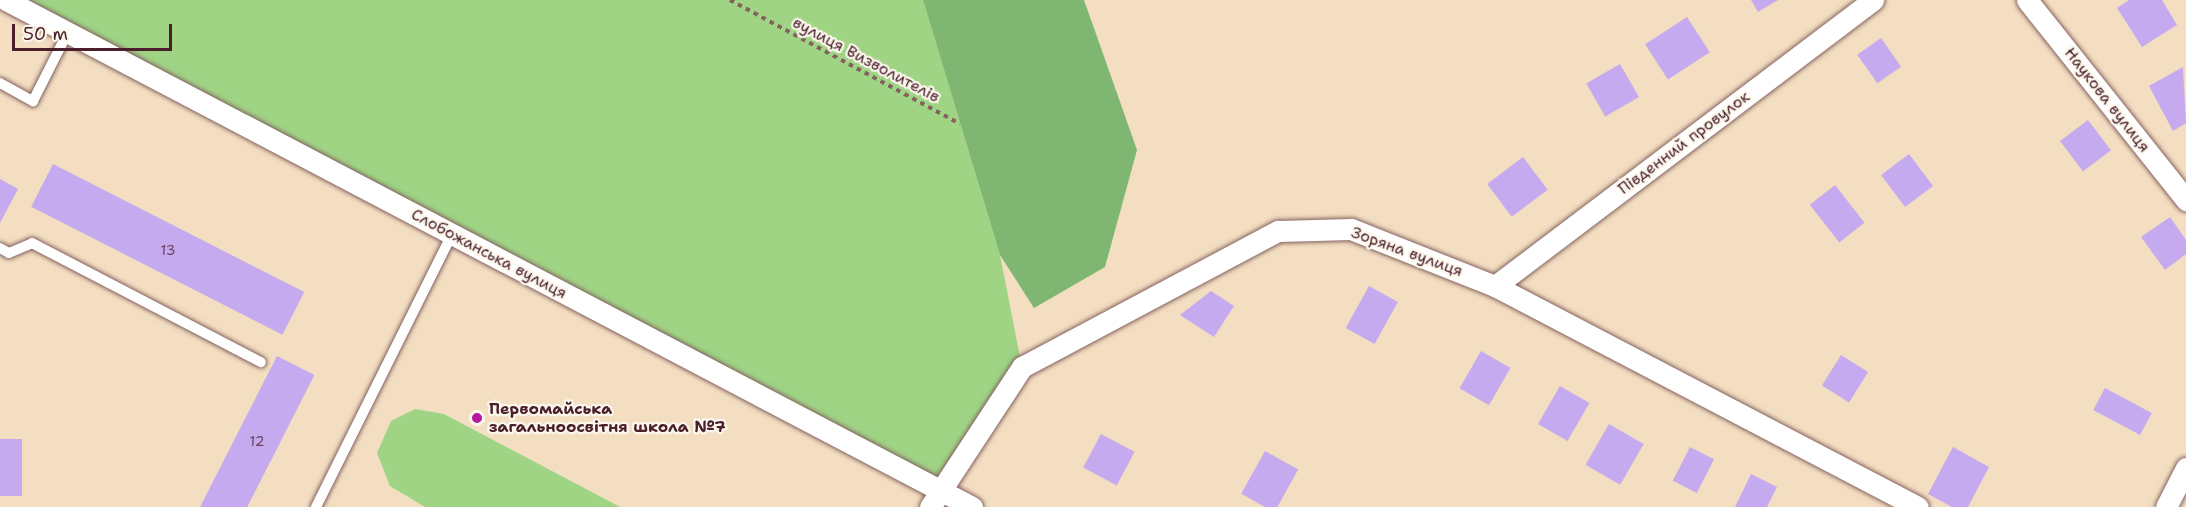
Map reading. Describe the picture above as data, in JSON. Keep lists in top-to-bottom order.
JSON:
{
  "streets": {
    "street": [
      "Наукова вулиця",
      "Південний провулок",
      "Зоряна вулиця",
      "Слобожанська вулиця"
    ],
    "path": ["вулиця Визволителів"]
  },
  "crossings": [
    ["Південний провулок", "Зоряна вулиця"],
    ["Зоряна вулиця", "Слобожанська вулиця"]
  ],
  "places": ["Первомайська загальноосвітня школа №7"],
  "house_numbers": ["13", "12"],
  "scale_bar": "50 m"
}
